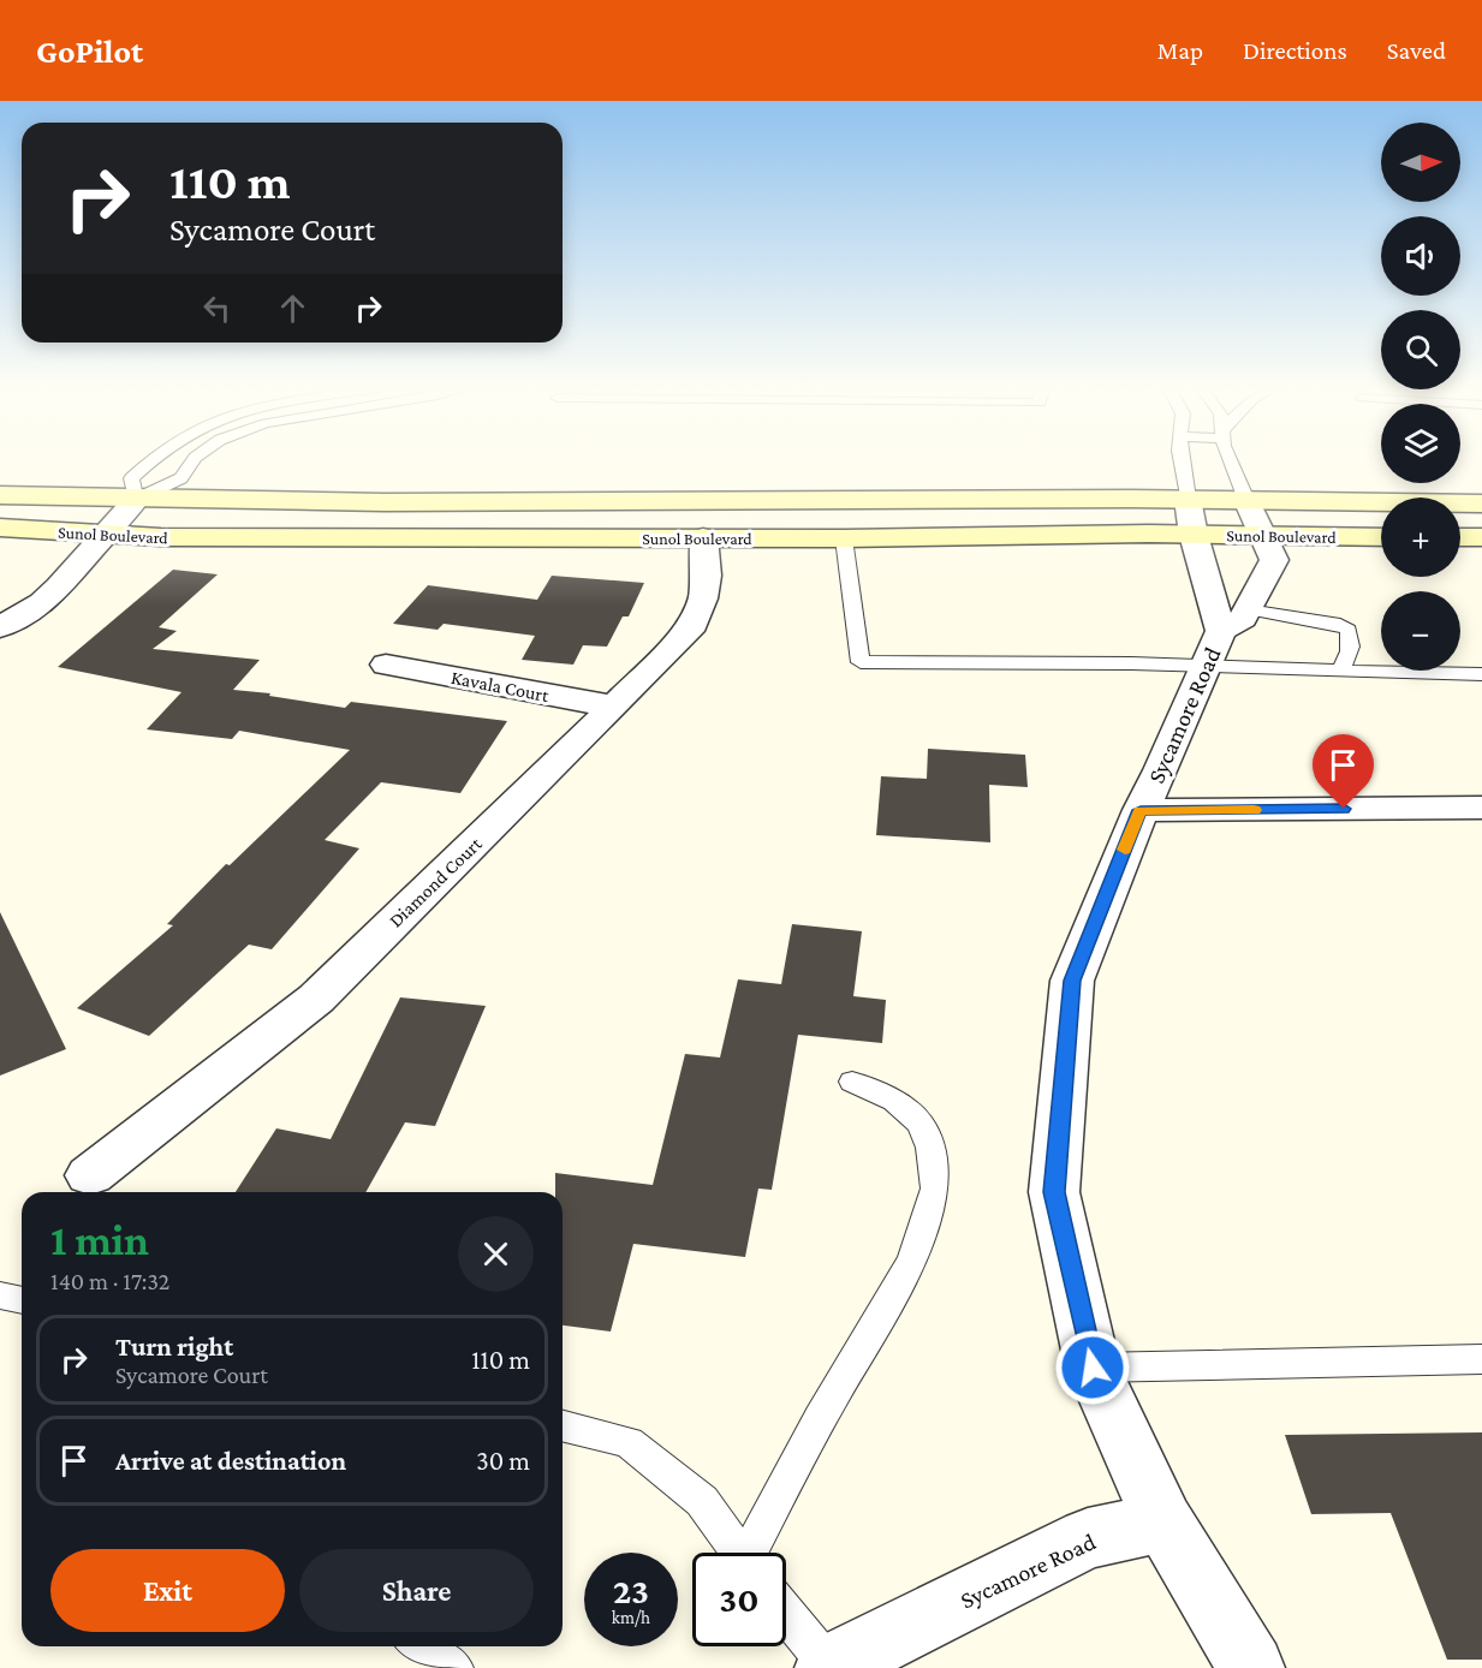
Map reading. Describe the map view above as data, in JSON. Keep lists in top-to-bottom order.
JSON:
{
  "streets": {
    "main road": ["Sunol Boulevard"],
    "street": ["Kavala Court", "Sycamore Road", "Diamond Court"]
  },
  "crossings": [
    ["Sunol Boulevard", "Sycamore Road"],
    ["Sunol Boulevard", "Diamond Court"],
    ["Kavala Court", "Diamond Court"]
  ],
  "north": "right",
  "page": {
    "header": "GoPilot",
    "nav": ["Map", "Directions", "Saved"],
    "map_buttons": ["+", "−"],
    "turn": ["110 m", "Sycamore Court"],
    "heading": ["1 min", "140 m · 17:32"],
    "list": [
      {
        "name": "Turn right",
        "note": "Sycamore Court",
        "value": "110 m"
      },
      {
        "name": "Arrive at destination",
        "value": "30 m"
      }
    ],
    "buttons": ["Exit", "Share"],
    "speed": "23 km/h",
    "limit": "30"
  }
}
